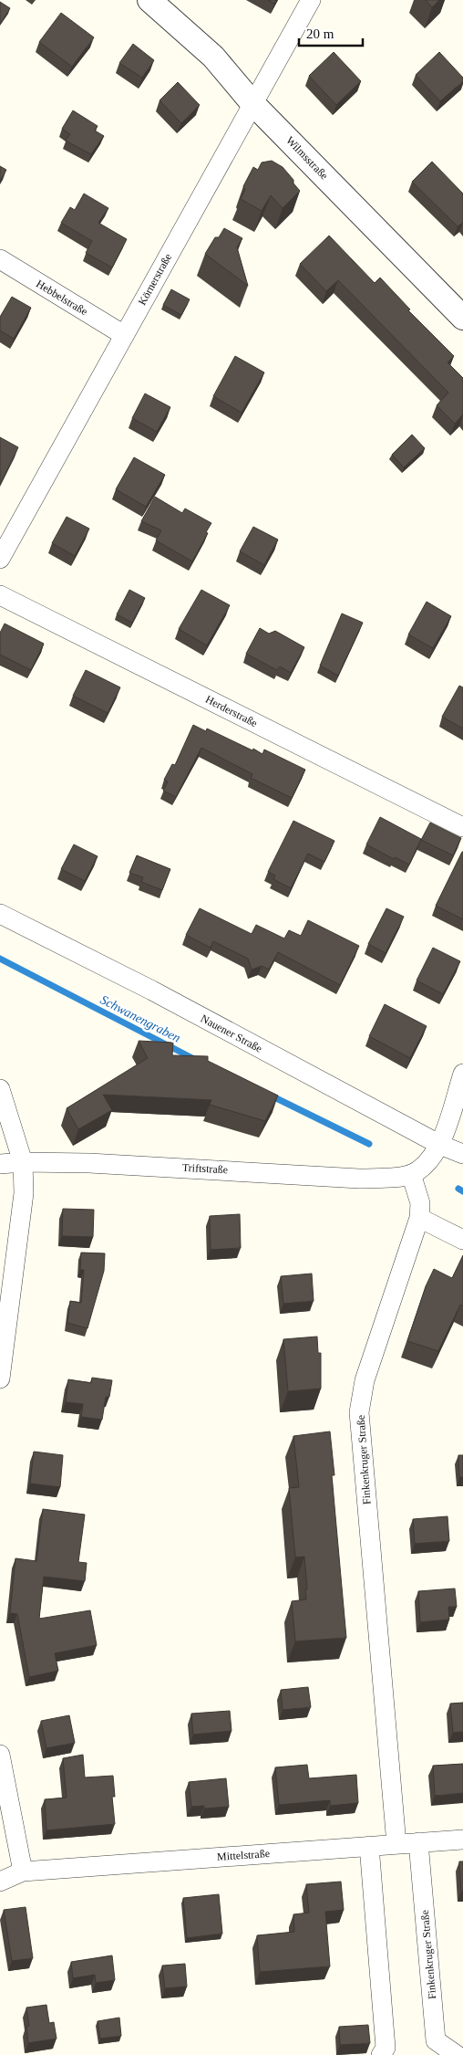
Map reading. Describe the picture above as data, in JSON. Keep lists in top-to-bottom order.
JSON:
{
  "streets": {
    "street": [
      "Wilmsstraße",
      "Körnerstraße",
      "Hebbelstraße",
      "Herderstraße",
      "Nauener Straße",
      "Triftstraße",
      "Finkenkruger Straße",
      "Mittelstraße"
    ]
  },
  "crossings": [
    ["Wilmsstraße", "Körnerstraße"],
    ["Körnerstraße", "Hebbelstraße"],
    ["Triftstraße", "Finkenkruger Straße"],
    ["Finkenkruger Straße", "Mittelstraße"]
  ],
  "water": ["Schwanengraben"],
  "scale_bar": "20 m"
}
